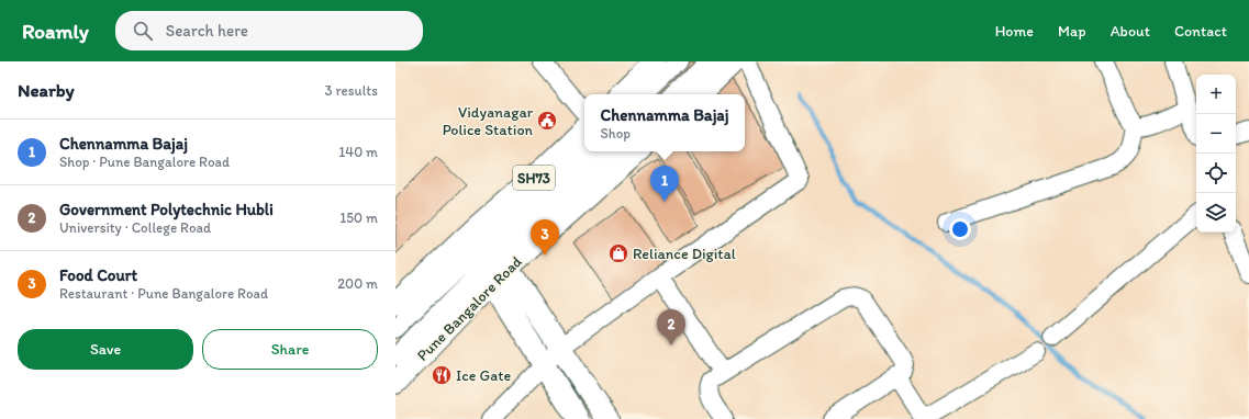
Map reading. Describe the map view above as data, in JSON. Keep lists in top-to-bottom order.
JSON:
{
  "streets": {
    "main road": ["SH73", "Pune Bangalore Road"]
  },
  "places": {
    "public building": ["Vidyanagar Police Station"],
    "shop": ["Reliance Digital"],
    "restaurant": ["Ice Gate"]
  },
  "page": {
    "header": "Roamly",
    "search": "Search here",
    "nav": [
      "Home",
      "Map",
      "About",
      "Contact"
    ],
    "heading": ["Nearby", "3 results"],
    "map_buttons": ["+", "−"],
    "popup": ["Chennamma Bajaj", "Shop"],
    "list": [
      {
        "mark": "1",
        "name": "Chennamma Bajaj",
        "note": "Shop · Pune Bangalore Road",
        "value": "140 m"
      },
      {
        "mark": "2",
        "name": "Government Polytechnic Hubli",
        "note": "University · College Road",
        "value": "150 m"
      },
      {
        "mark": "3",
        "name": "Food Court",
        "note": "Restaurant · Pune Bangalore Road",
        "value": "200 m"
      }
    ],
    "pins": ["1", "3", "2"],
    "buttons": ["Save", "Share"]
  }
}
